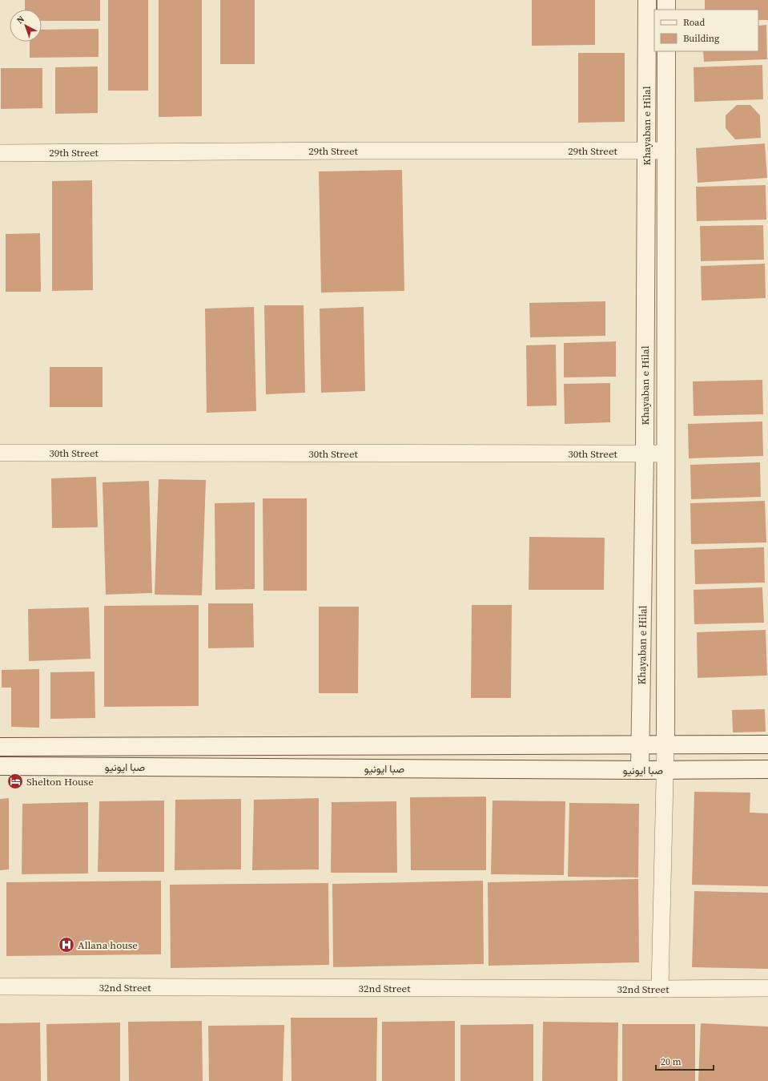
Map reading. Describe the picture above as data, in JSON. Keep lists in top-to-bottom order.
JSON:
{
  "streets": {
    "main road": ["Khayaban e Hilal", "صبا ایونیو"],
    "street": ["29th Street", "30th Street", "32nd Street"]
  },
  "crossings": [
    ["Khayaban e Hilal", "29th Street"],
    ["Khayaban e Hilal", "30th Street"],
    ["Khayaban e Hilal", "صبا ایونیو"],
    ["Khayaban e Hilal", "32nd Street"]
  ],
  "places": {
    "hotel": ["Shelton House"],
    "hospital": ["Allana house"]
  },
  "legend": ["Road", "Building"],
  "scale_bar": "20 m",
  "north": "top left"
}
